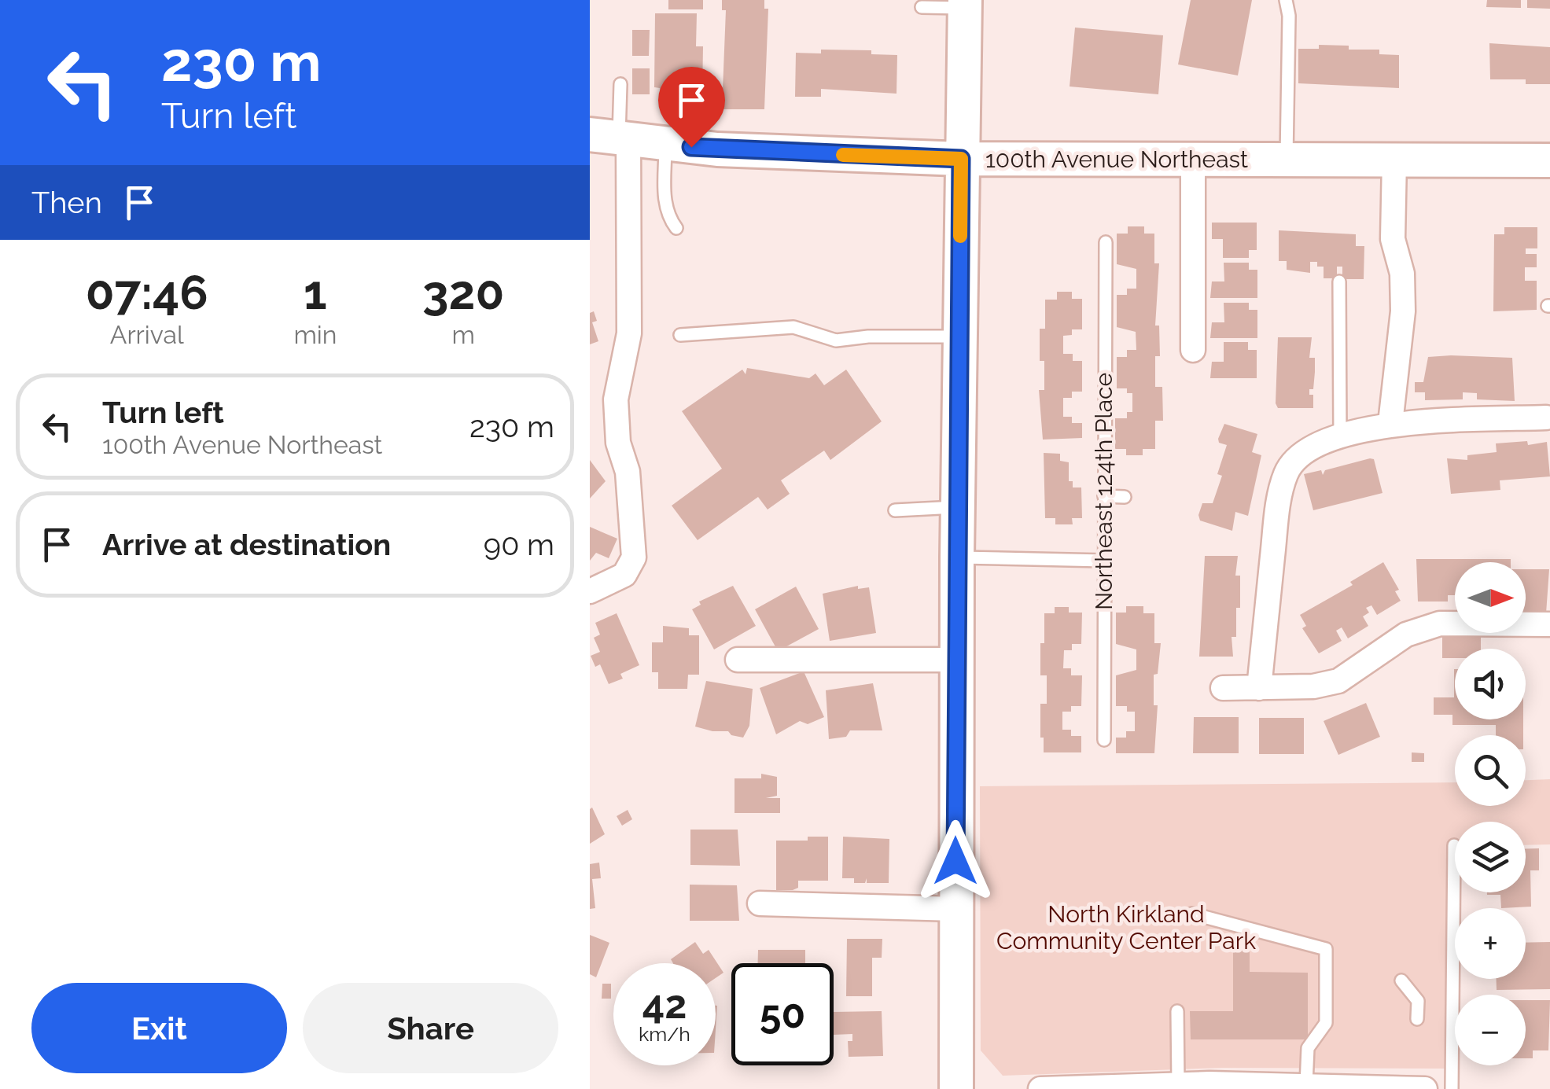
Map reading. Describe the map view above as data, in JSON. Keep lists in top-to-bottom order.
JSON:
{
  "streets": {
    "main road": ["100th Avenue Northeast"],
    "lane": ["Northeast 124th Place"]
  },
  "parks": ["North Kirkland Community Center Park"],
  "north": "right",
  "page": {
    "turn": ["230 m", "Turn left"],
    "then": "Then",
    "eta": [
      "07:46",
      "Arrival",
      "1",
      "min",
      "320",
      "m"
    ],
    "list": [
      {
        "name": "Turn left",
        "note": "100th Avenue Northeast",
        "value": "230 m"
      },
      {
        "name": "Arrive at destination",
        "value": "90 m"
      }
    ],
    "map_buttons": ["+", "−"],
    "speed": "42 km/h",
    "limit": "50",
    "buttons": ["Exit", "Share"]
  }
}
